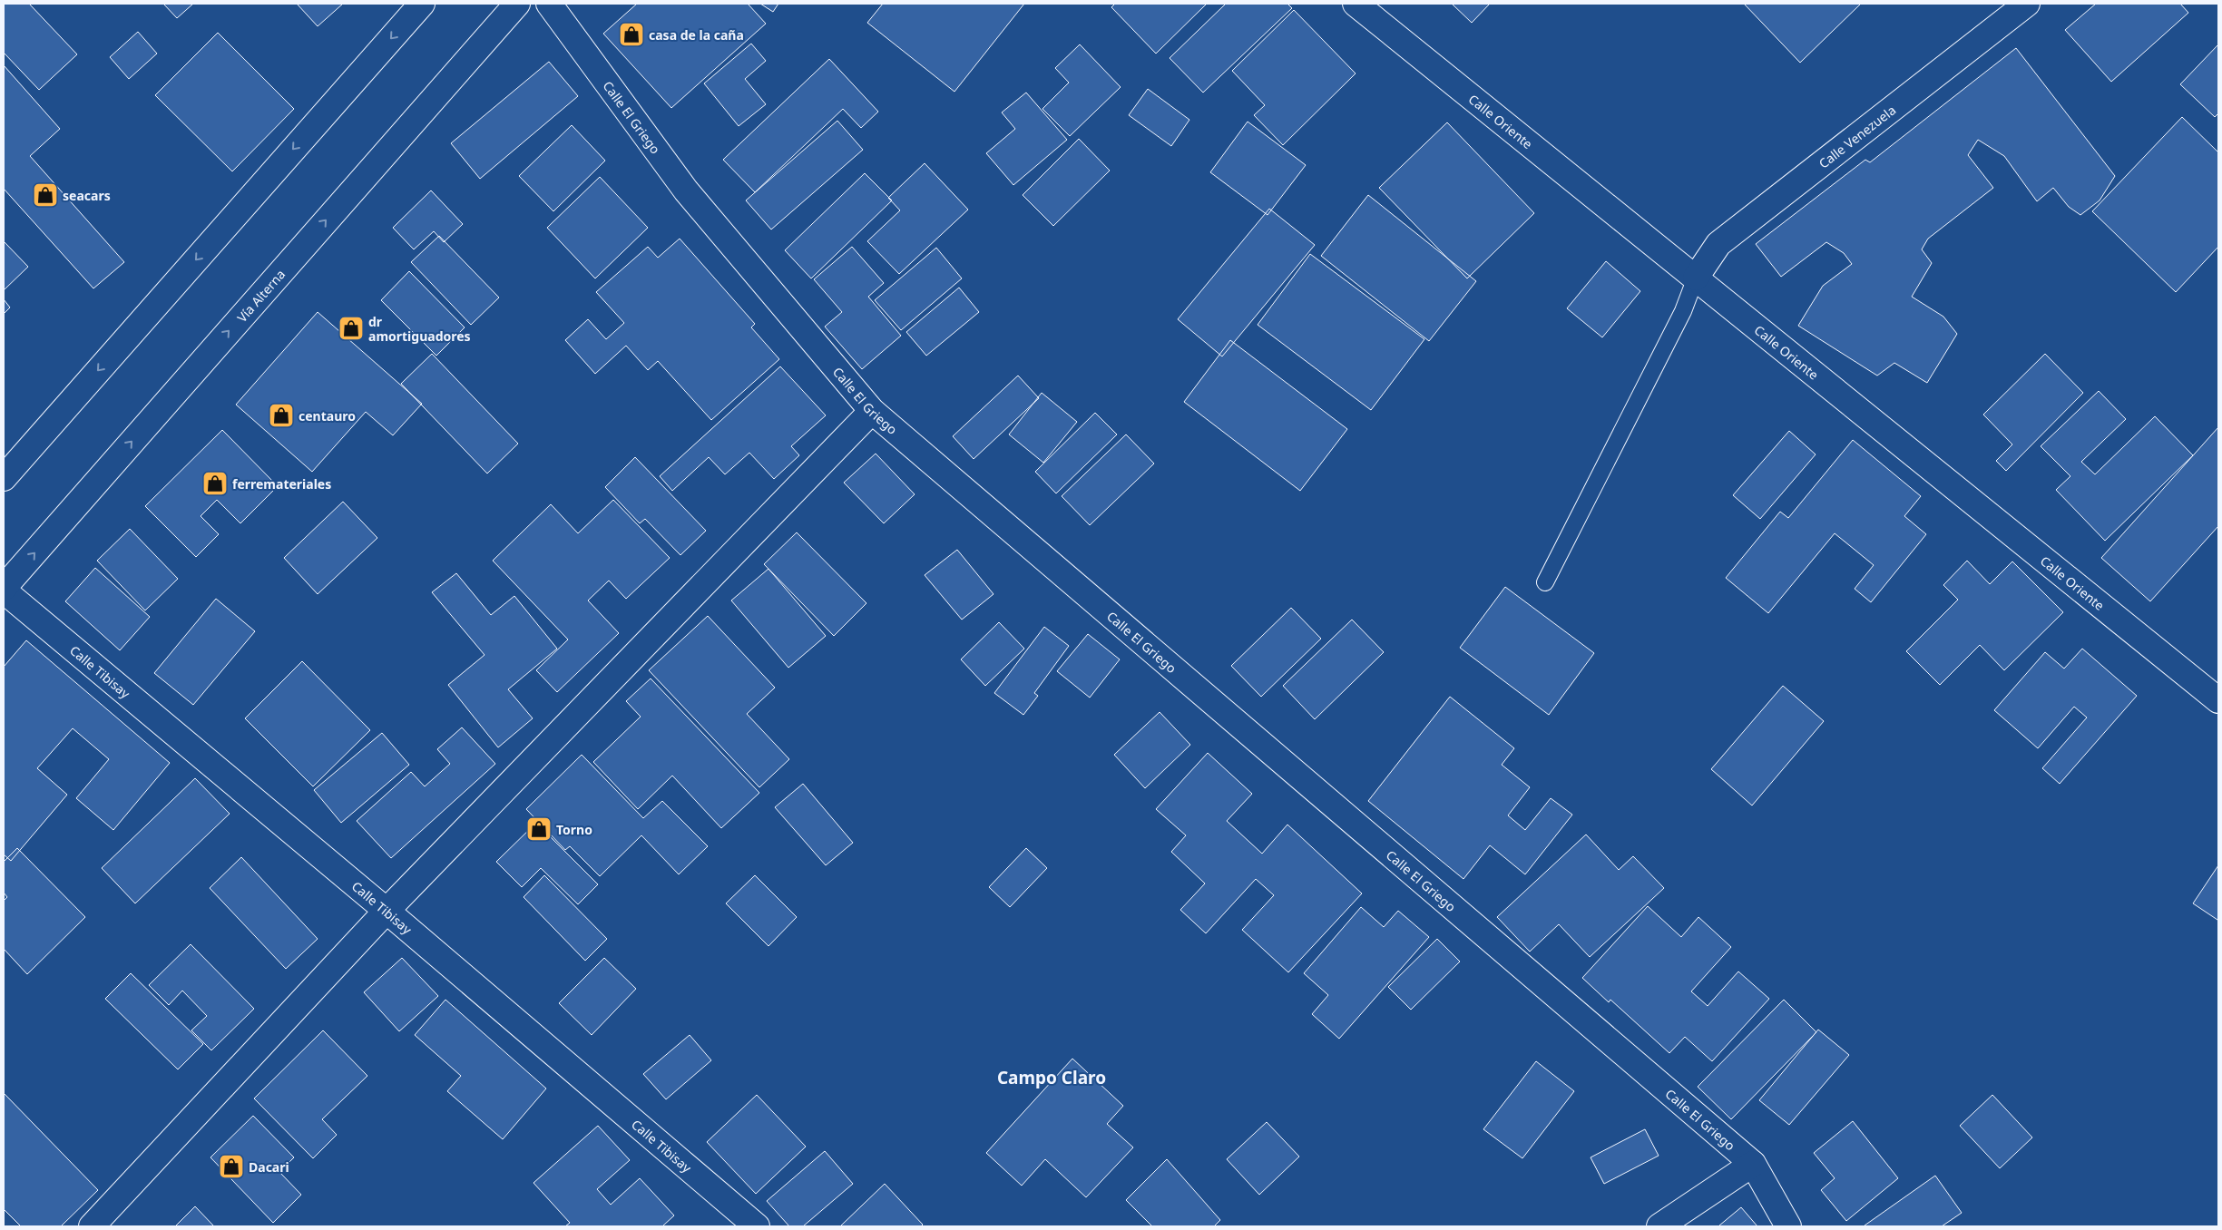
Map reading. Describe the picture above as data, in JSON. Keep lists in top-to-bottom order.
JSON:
{
  "streets": {
    "main road": [
      "Calle El Griego",
      "Calle Oriente",
      "Calle Venezuela",
      "Vía Alterna",
      "Calle Tibisay"
    ]
  },
  "crossings": [
    ["Calle Oriente", "Calle Venezuela"],
    ["Vía Alterna", "Calle Tibisay"]
  ],
  "districts": ["Campo Claro"],
  "places": {
    "shop": [
      "casa de la caña",
      "seacars",
      "dr amortiguadores",
      "centauro",
      "ferremateriales",
      "Torno",
      "Dacari"
    ]
  }
}
